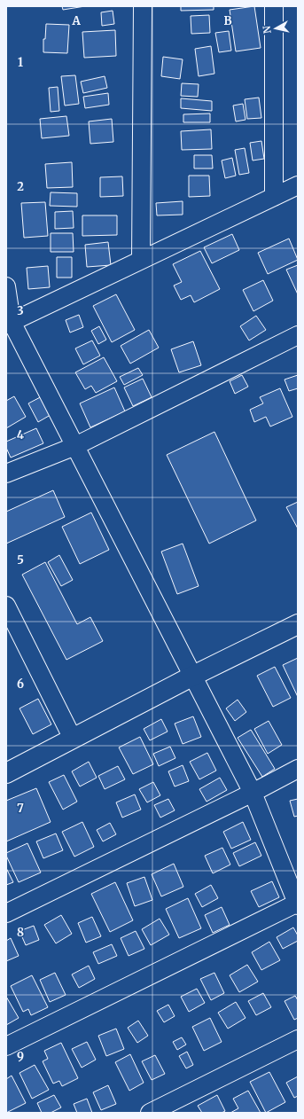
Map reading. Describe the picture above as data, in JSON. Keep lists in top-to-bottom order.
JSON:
{
  "north": "left",
  "grid": {
    "columns": ["A", "B"],
    "rows": [
      "1",
      "2",
      "3",
      "4",
      "5",
      "6",
      "7",
      "8",
      "9"
    ]
  }
}
